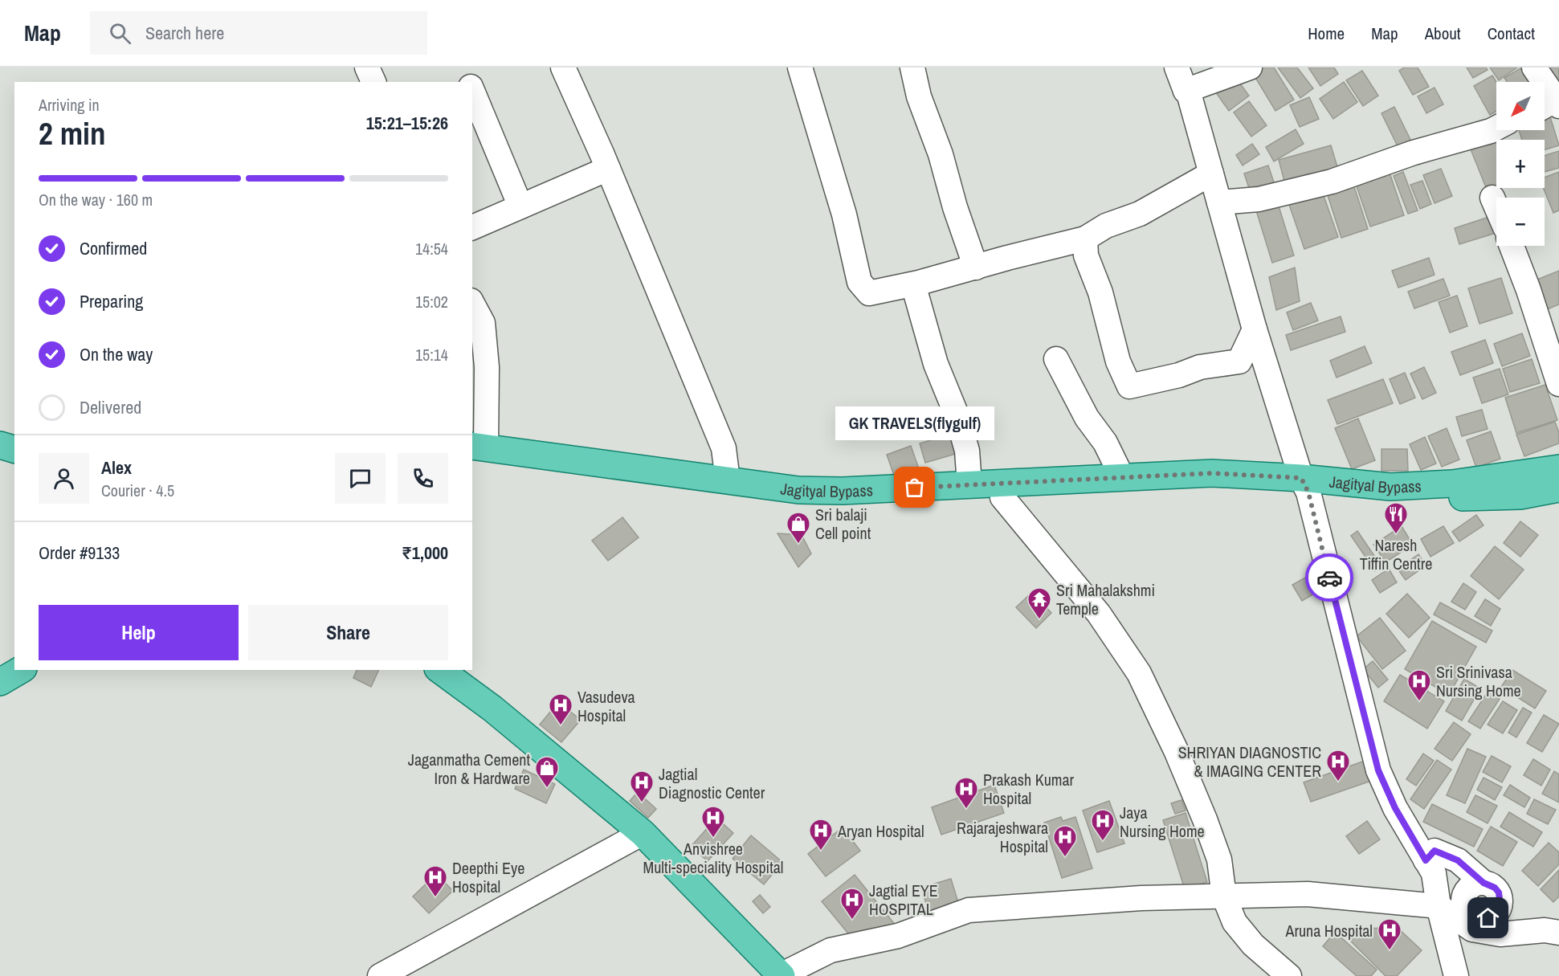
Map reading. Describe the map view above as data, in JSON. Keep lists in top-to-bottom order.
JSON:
{
  "streets": {
    "main road": ["Jagityal Bypass"]
  },
  "places": {
    "other": ["GK TRAVELS(flygulf)"],
    "restaurant": ["Naresh Tiffin Centre"],
    "shop": ["Sri balaji Cell point", "Jaganmatha Cement Iron & Hardware"],
    "temple": ["Sri Mahalakshmi Temple"],
    "hospital": [
      "Sri Srinivasa Nursing Home",
      "Vasudeva Hospital",
      "SHRIYAN DIAGNOSTIC & IMAGING CENTER",
      "Jagtial Diagnostic Center",
      "Prakash Kumar Hospital",
      "Anvishree Multi-speciality Hospital",
      "Jaya Nursing Home",
      "Aryan Hospital",
      "Rajarajeshwara Hospital",
      "Deepthi Eye Hospital",
      "Jagtial EYE HOSPITAL",
      "Aruna Hospital"
    ]
  },
  "north": "bottom left",
  "page": {
    "header": "Map",
    "search": "Search here",
    "nav": [
      "Home",
      "Map",
      "About",
      "Contact"
    ],
    "map_buttons": ["+", "−"],
    "heading": ["2 min", "Arriving in", "15:21–15:26"],
    "panel": [
      "Alex",
      "Courier · 4.5",
      "Order #9133",
      "₹1,000"
    ],
    "bar": "On the way · 160 m",
    "list": [
      ["Confirmed", "14:54"],
      ["Preparing", "15:02"],
      ["On the way", "15:14"],
      "Delivered"
    ],
    "bubble": "GK TRAVELS(flygulf)",
    "buttons": ["Help", "Share"]
  }
}
